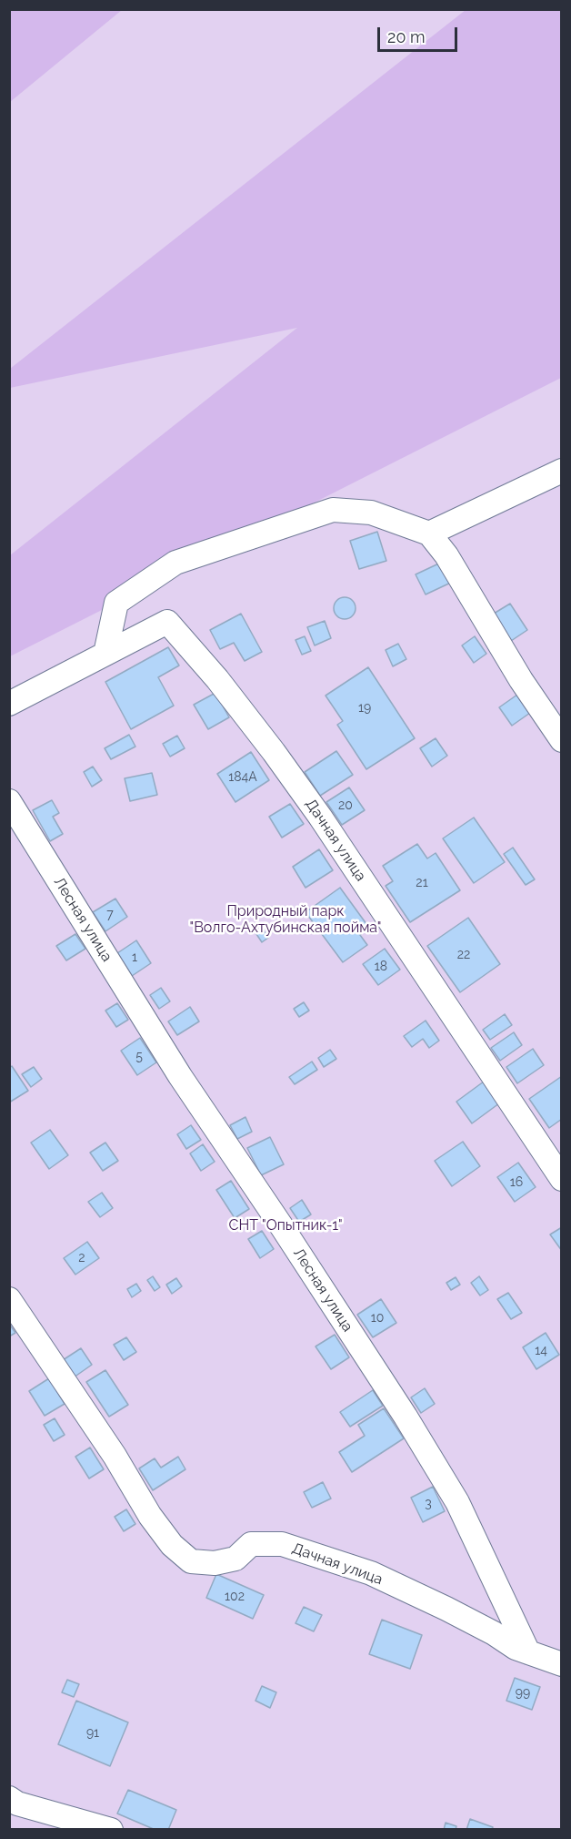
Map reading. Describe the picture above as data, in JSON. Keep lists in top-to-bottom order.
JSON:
{
  "streets": {
    "street": ["Дачная улица", "Лесная улица"]
  },
  "crossings": [
    ["Дачная улица", "Лесная улица"]
  ],
  "parks": ["Природный парк \"Волго-Ахтубинская пойма\"", "СНТ \"Опытник-1\""],
  "house_numbers": [
    "19",
    "184А",
    "20",
    "21",
    "7",
    "22",
    "1",
    "18",
    "5",
    "16",
    "2",
    "10",
    "14",
    "3",
    "102",
    "99",
    "91"
  ],
  "scale_bar": "20 m"
}
